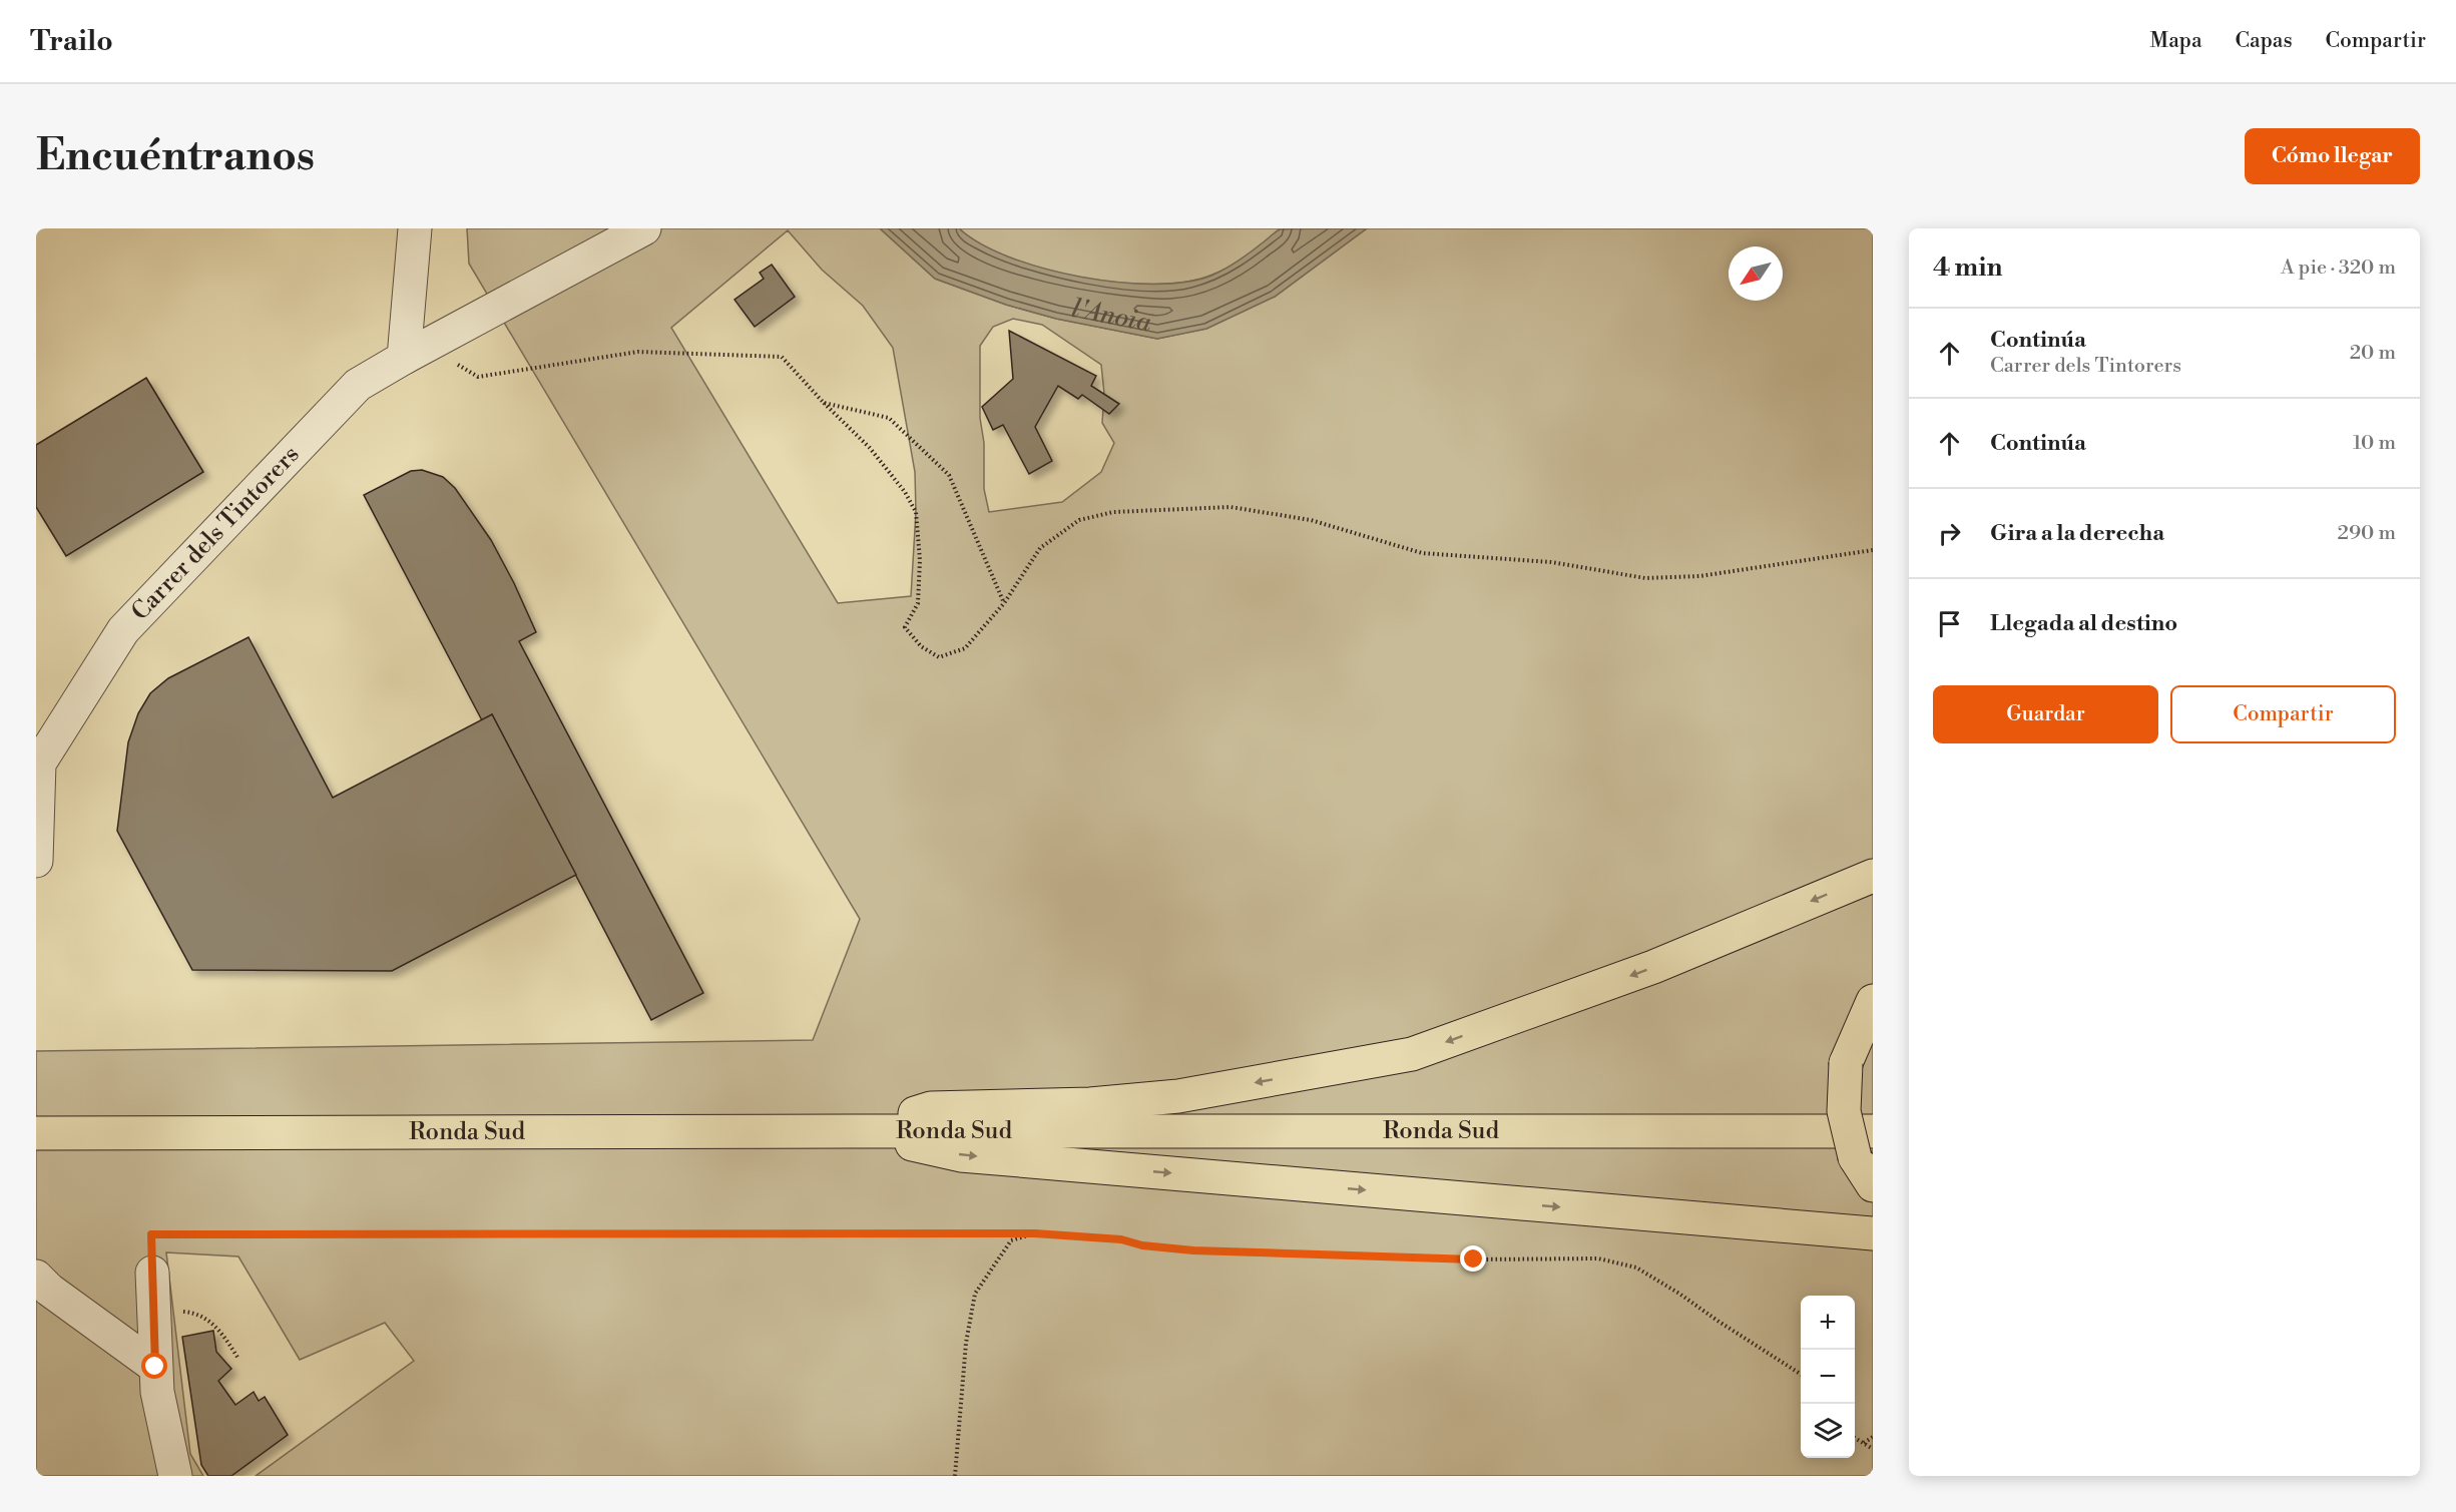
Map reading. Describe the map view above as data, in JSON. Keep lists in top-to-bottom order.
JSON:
{
  "streets": {
    "highway": ["Ronda Sud"],
    "street": ["Carrer dels Tintorers"]
  },
  "water": ["l'Anoia"],
  "north": "bottom left",
  "page": {
    "header": "Trailo",
    "nav": ["Mapa", "Capas", "Compartir"],
    "buttons": [
      "Cómo llegar",
      ["Guardar", "Compartir"]
    ],
    "title": "Encuéntranos",
    "heading": ["4 min", "A pie · 320 m"],
    "list": [
      ["Continúa", "Carrer dels Tintorers", "20 m"],
      ["Continúa", "10 m"],
      ["Gira a la derecha", "290 m"],
      "Llegada al destino"
    ],
    "map_buttons": ["+", "−"]
  }
}
